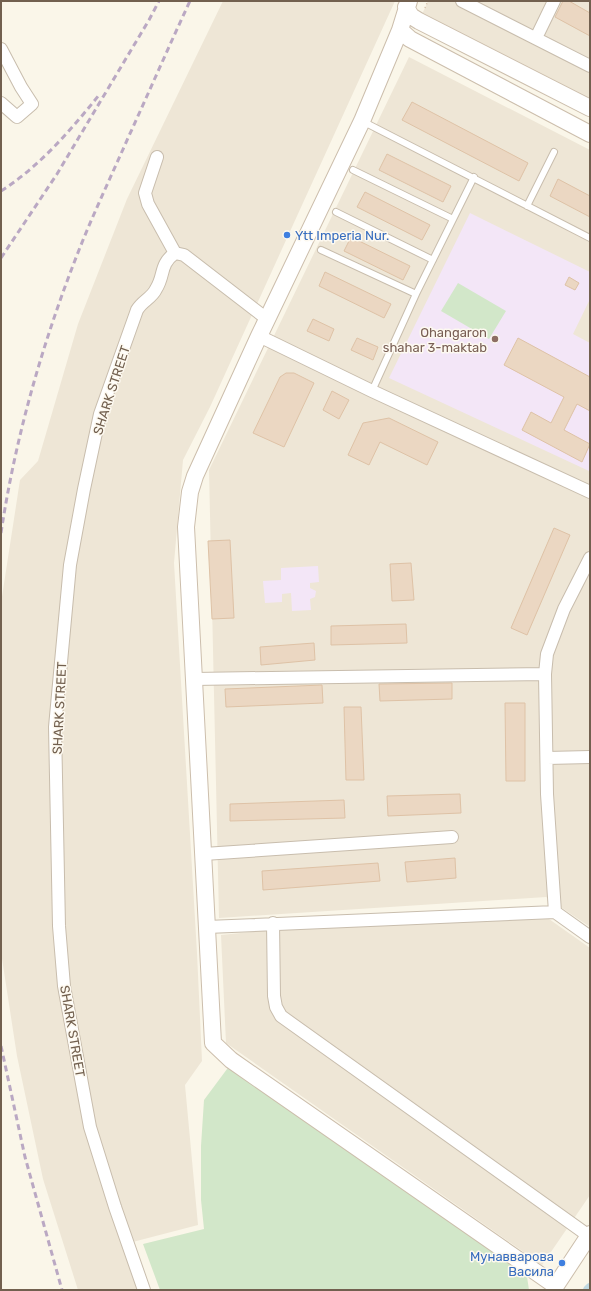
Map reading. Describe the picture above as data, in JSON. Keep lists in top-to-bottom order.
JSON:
{
  "streets": {
    "street": ["SHARK STREET"]
  },
  "places": ["Ytt Imperia Nur.", "Ohangaron shahar 3-maktab", "Мунавварова Васила"]
}
